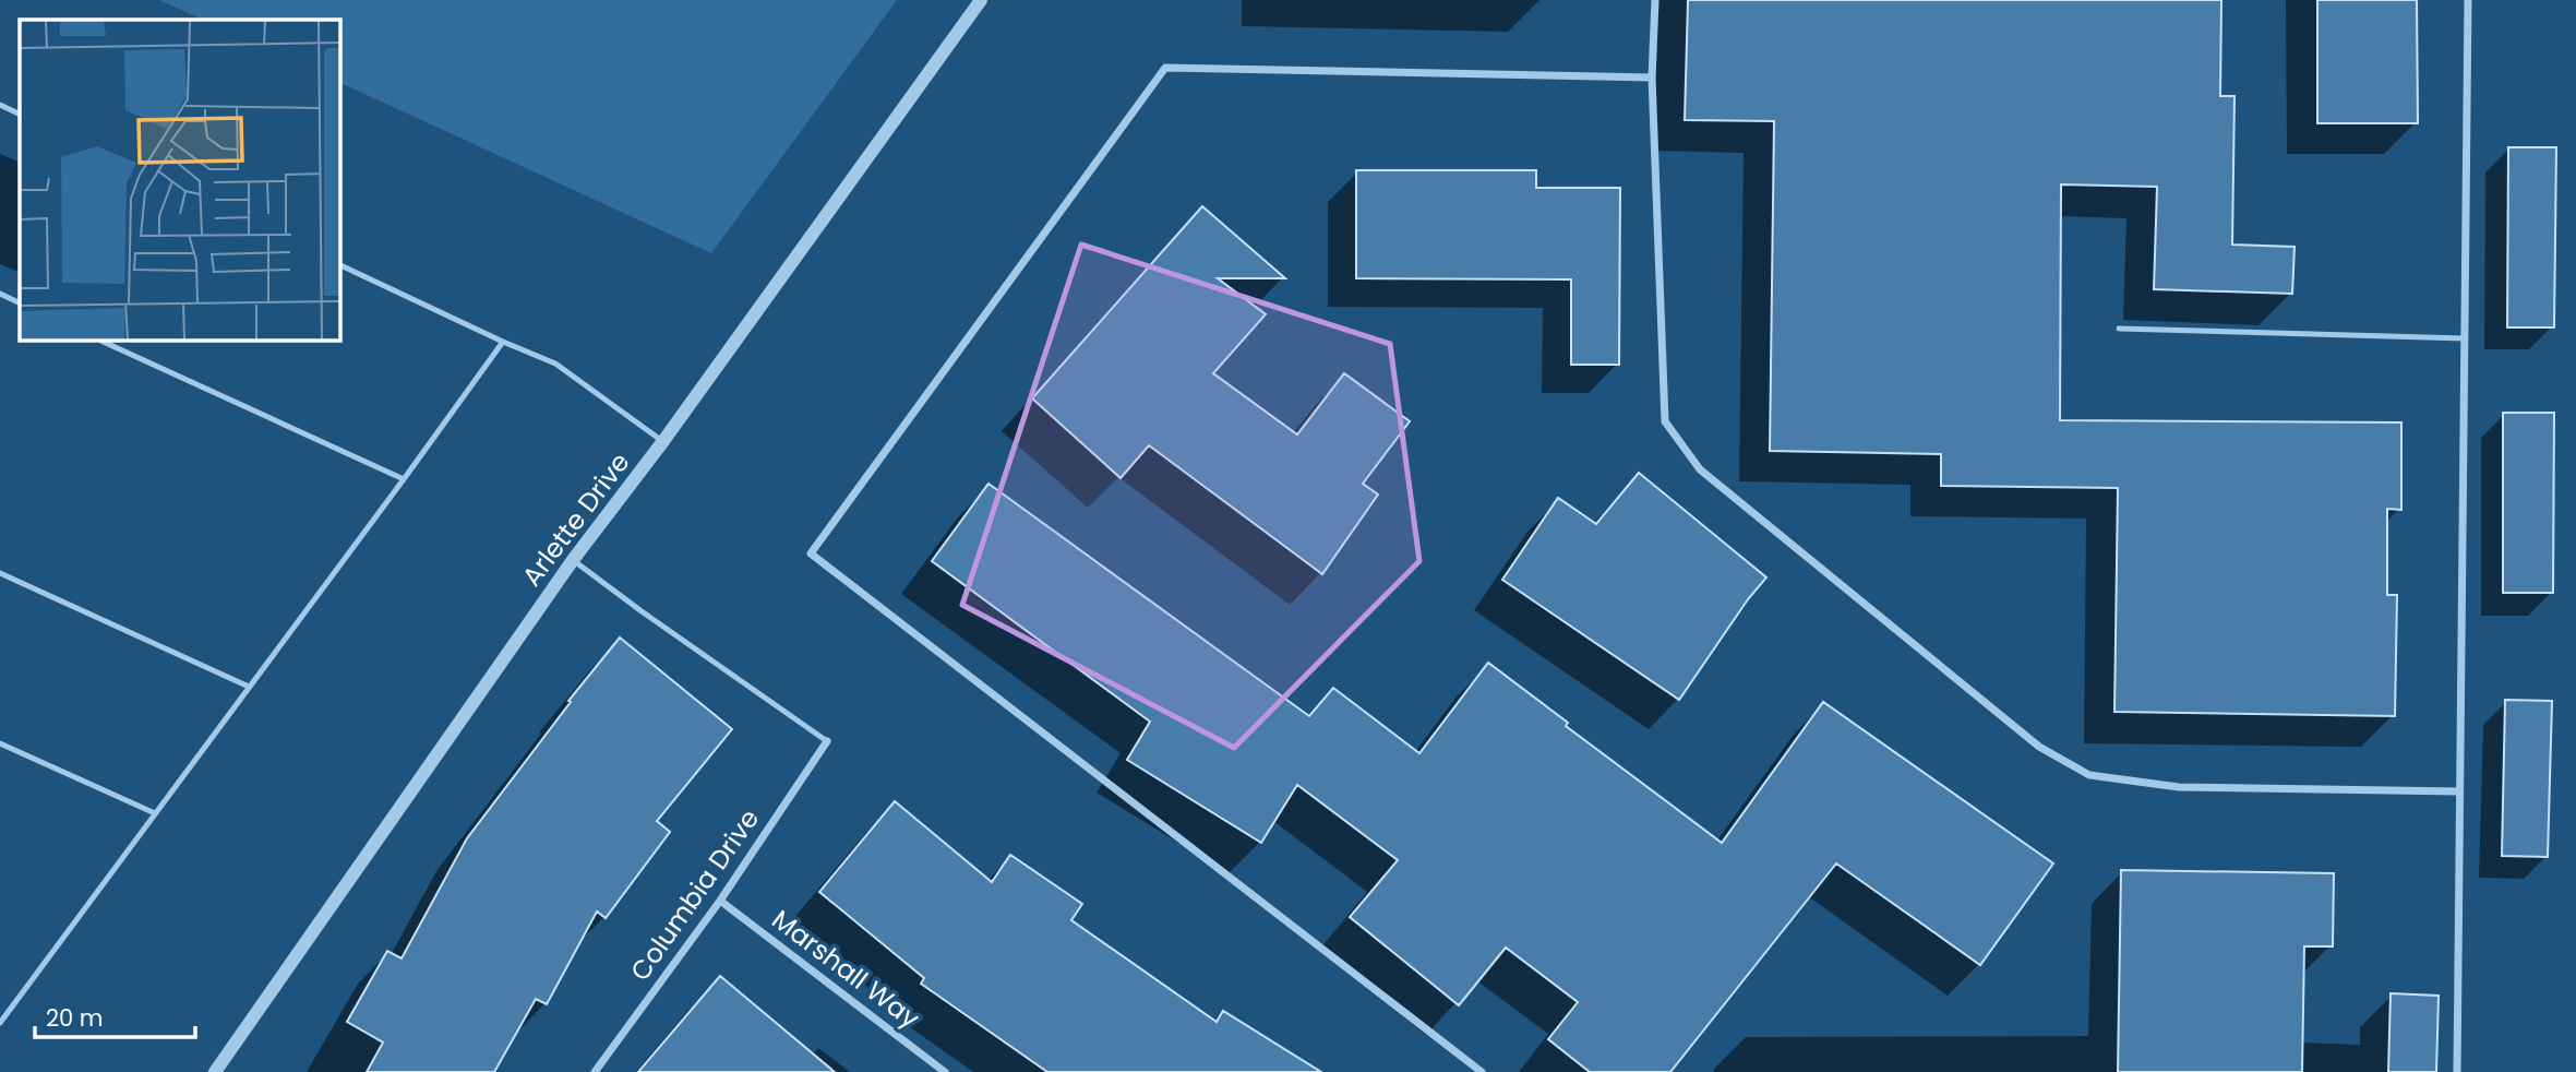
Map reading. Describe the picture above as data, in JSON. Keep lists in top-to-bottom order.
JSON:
{
  "streets": {
    "street": ["Arlette Drive", "Columbia Drive", "Marshall Way"]
  },
  "crossings": [
    ["Columbia Drive", "Marshall Way"]
  ],
  "scale_bar": "20 m"
}
